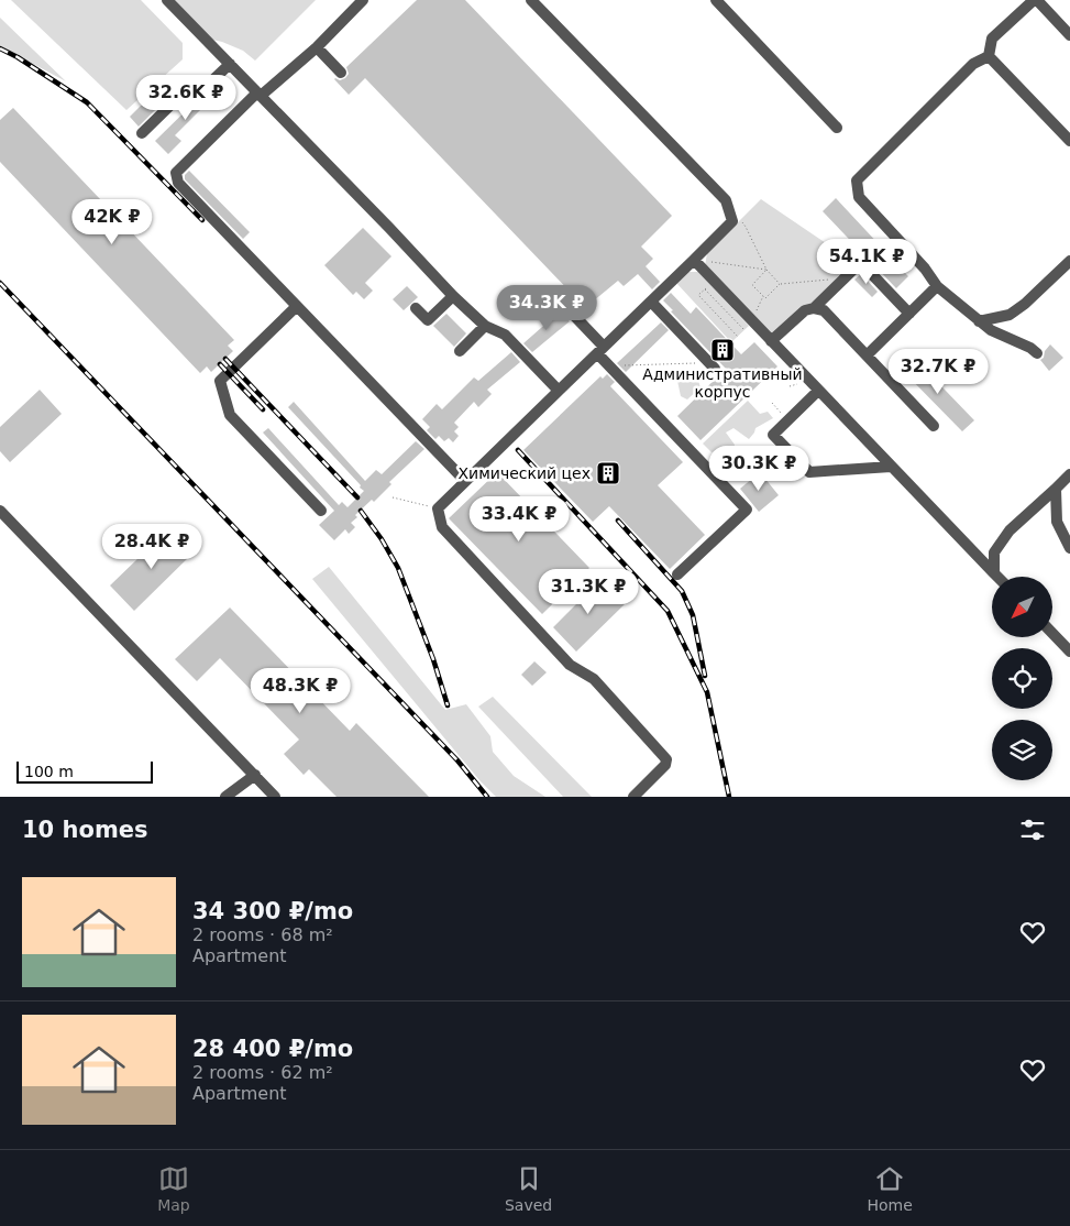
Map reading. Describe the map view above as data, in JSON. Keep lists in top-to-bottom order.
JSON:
{
  "places": {
    "building": ["Административный корпус", "Химический цех"]
  },
  "scale_bar": "100 m",
  "north": "bottom left",
  "page": {
    "price": [
      "32.6K ₽",
      "42K ₽",
      "54.1K ₽",
      "34.3K ₽",
      "32.7K ₽",
      "30.3K ₽",
      "33.4K ₽",
      "28.4K ₽",
      "31.3K ₽",
      "48.3K ₽"
    ],
    "scale": "100 m",
    "heading": "10 homes",
    "list": [
      {
        "name": "34 300 ₽/mo",
        "note": "2 rooms · 68 m² · Apartment"
      },
      {
        "name": "28 400 ₽/mo",
        "note": "2 rooms · 62 m² · Apartment"
      }
    ],
    "tabs": ["Map", "Saved", "Home"]
  }
}
